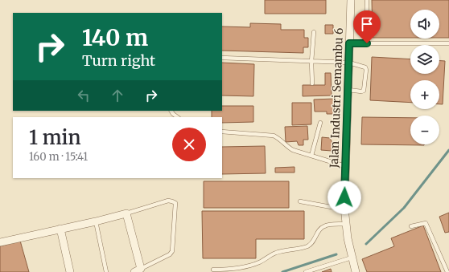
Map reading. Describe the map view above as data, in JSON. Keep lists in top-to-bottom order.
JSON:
{
  "streets": {
    "street": ["Jalan Industri Semambu 6"]
  },
  "page": {
    "map_buttons": ["+", "−"],
    "turn": ["140 m", "Turn right"],
    "heading": ["1 min", "160 m · 15:41"]
  }
}
